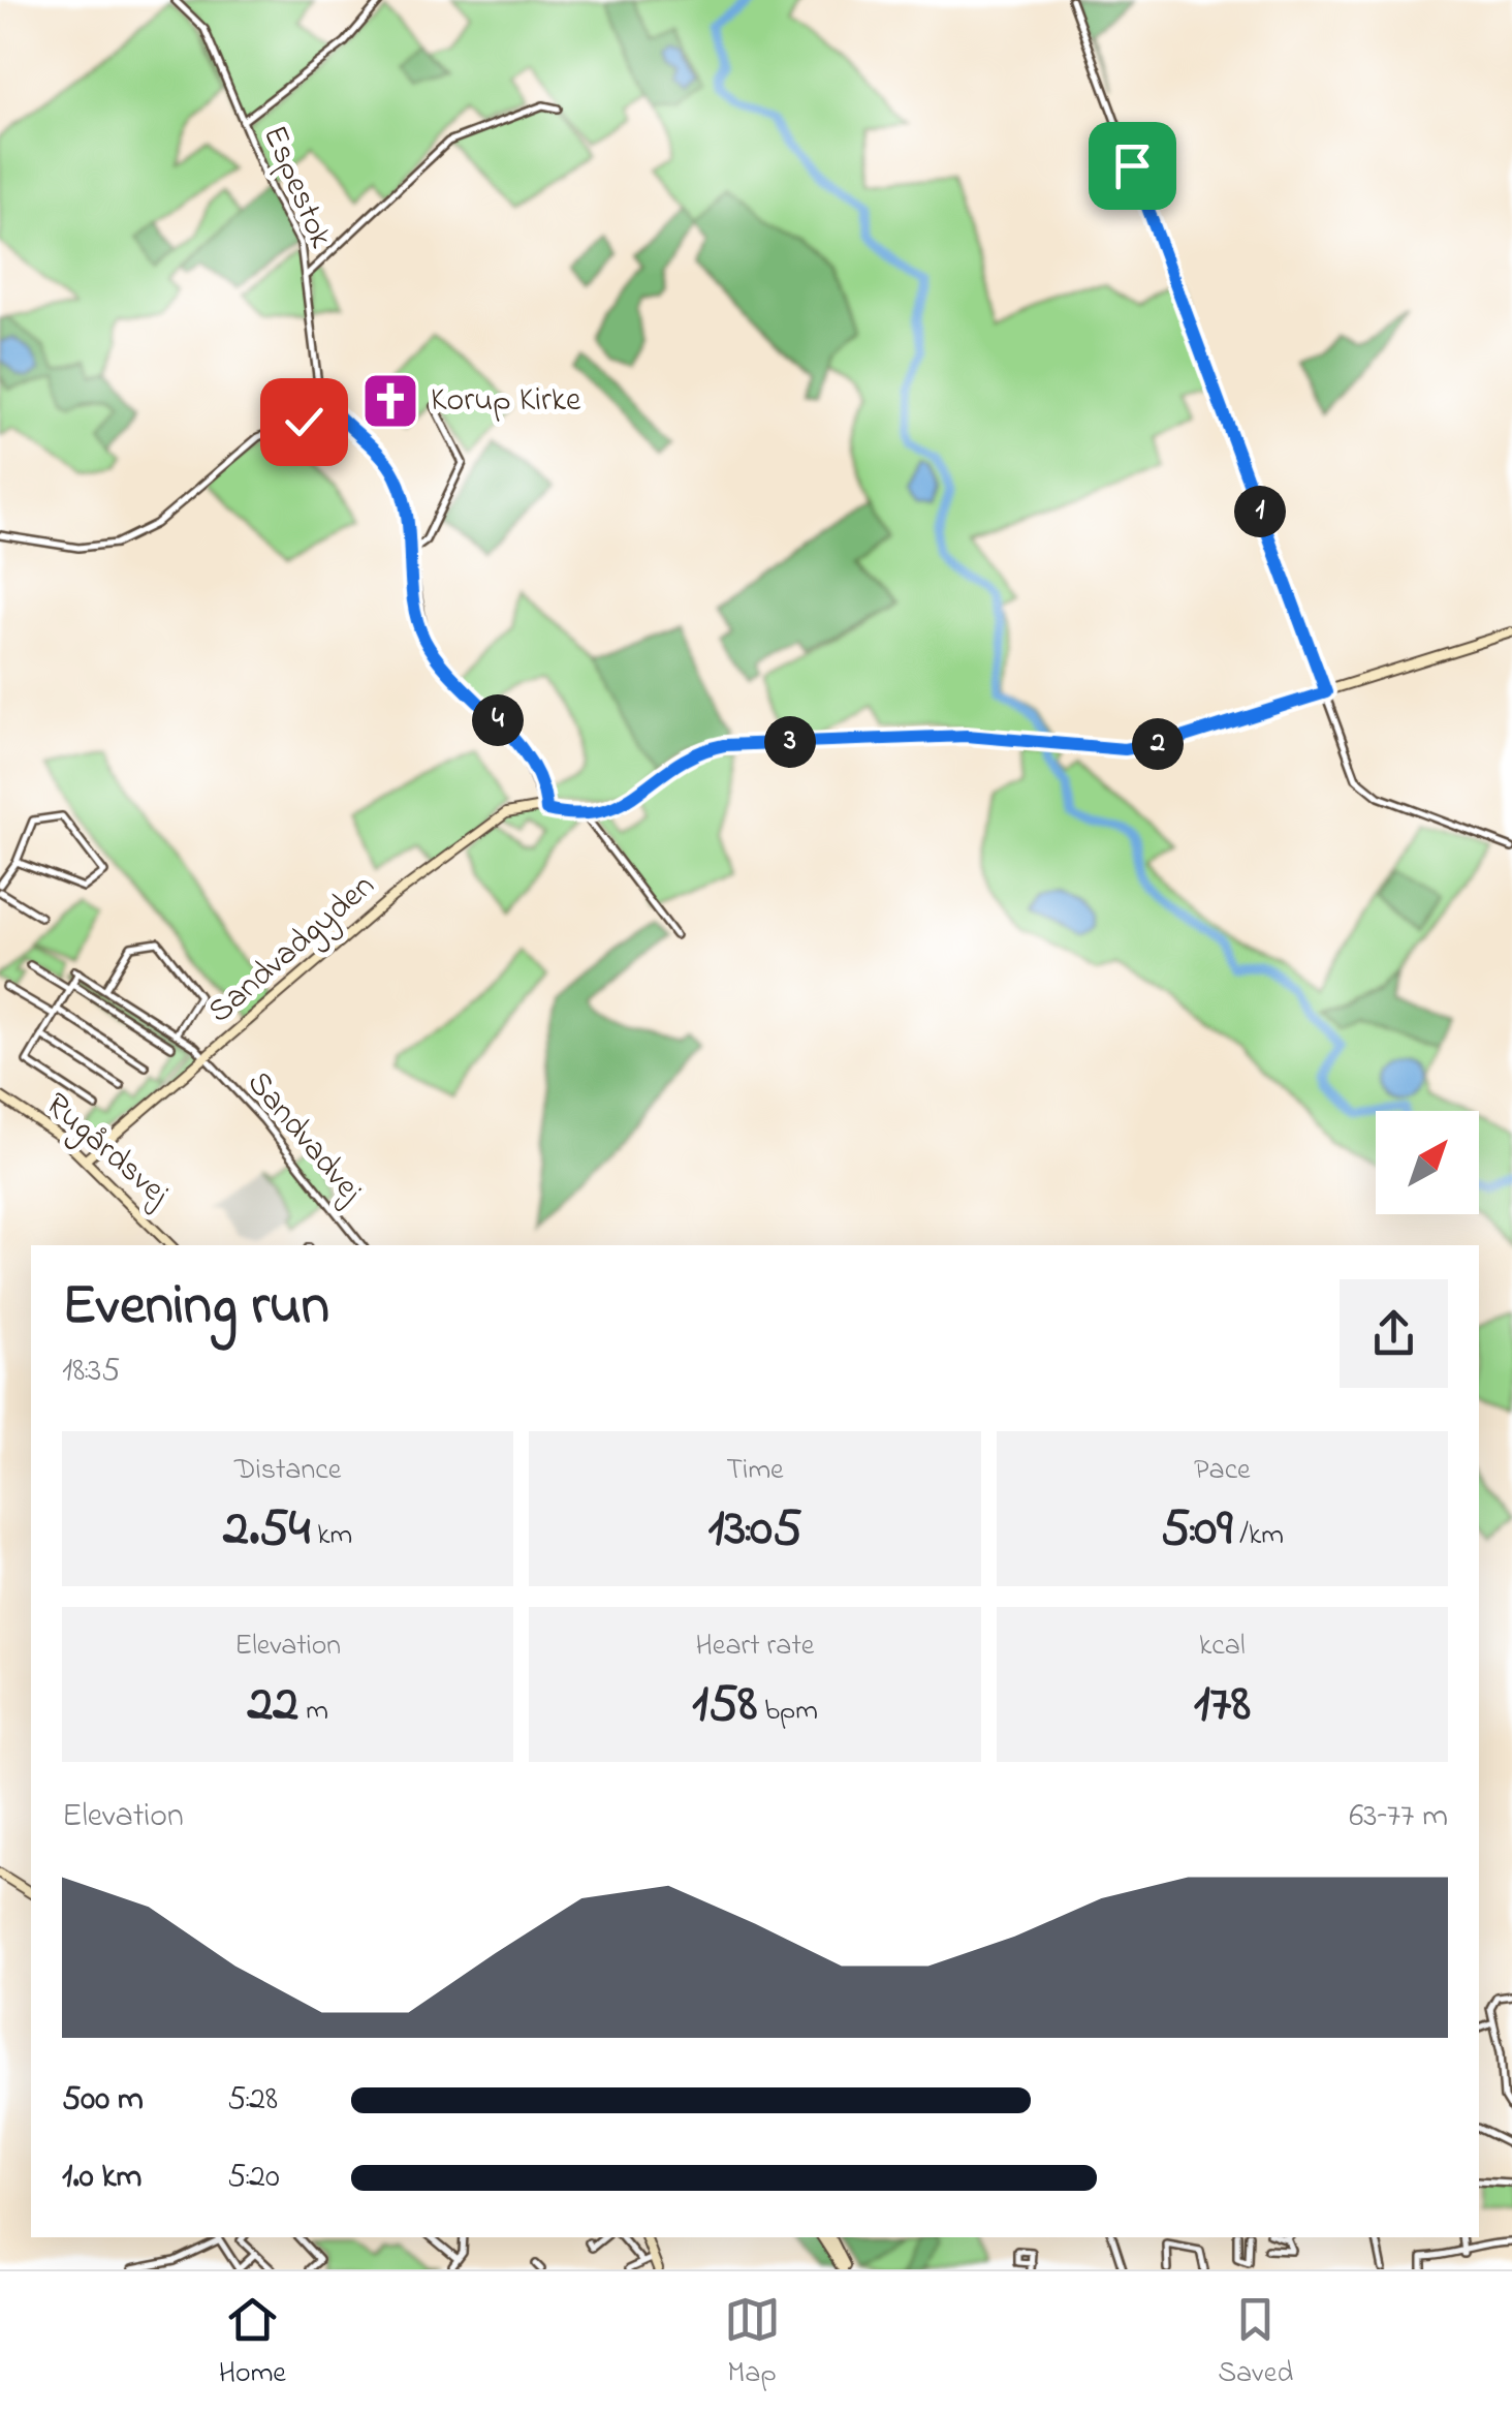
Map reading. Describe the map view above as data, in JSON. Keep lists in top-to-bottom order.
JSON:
{
  "streets": {
    "street": [
      "Espestok",
      "Sandvadgyden",
      "Sandvadvej",
      "Rugårdsvej"
    ]
  },
  "crossings": [
    ["Sandvadgyden", "Sandvadvej"],
    ["Sandvadgyden", "Rugårdsvej"]
  ],
  "places": {
    "church": ["Korup Kirke"]
  },
  "north": "top right",
  "page": {
    "pins": [
      "1",
      "4",
      "3",
      "2"
    ],
    "heading": ["Evening run", "18:35"],
    "stats": [
      ["Distance", "2.54 km"],
      ["Time", "13:05"],
      ["Pace", "5:09 /km"],
      ["Elevation", "22 m"],
      ["Heart rate", "158 bpm"],
      ["kcal", "178"]
    ],
    "chart": ["Elevation", "63–77 m"],
    "list": [
      {
        "name": "500 m",
        "note": "5:28"
      },
      {
        "name": "1.0 km",
        "note": "5:20"
      }
    ],
    "tabs": ["Home", "Map", "Saved"]
  }
}
